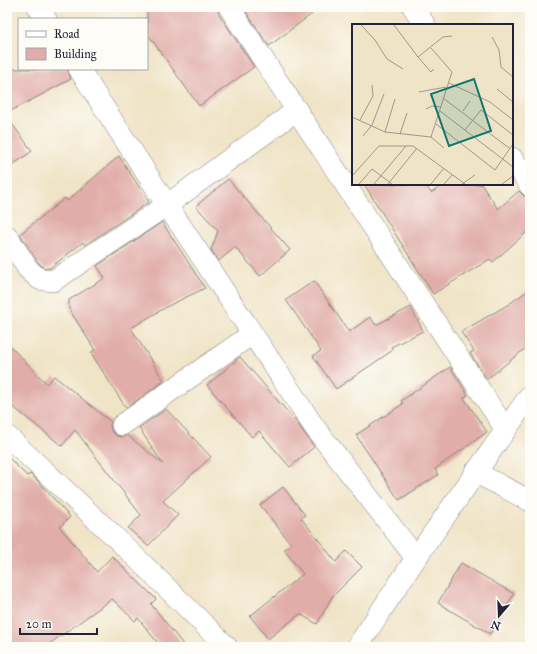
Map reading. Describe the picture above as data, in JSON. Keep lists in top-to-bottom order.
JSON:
{
  "legend": ["Road", "Building"],
  "scale_bar": "20 m",
  "north": "bottom"
}
